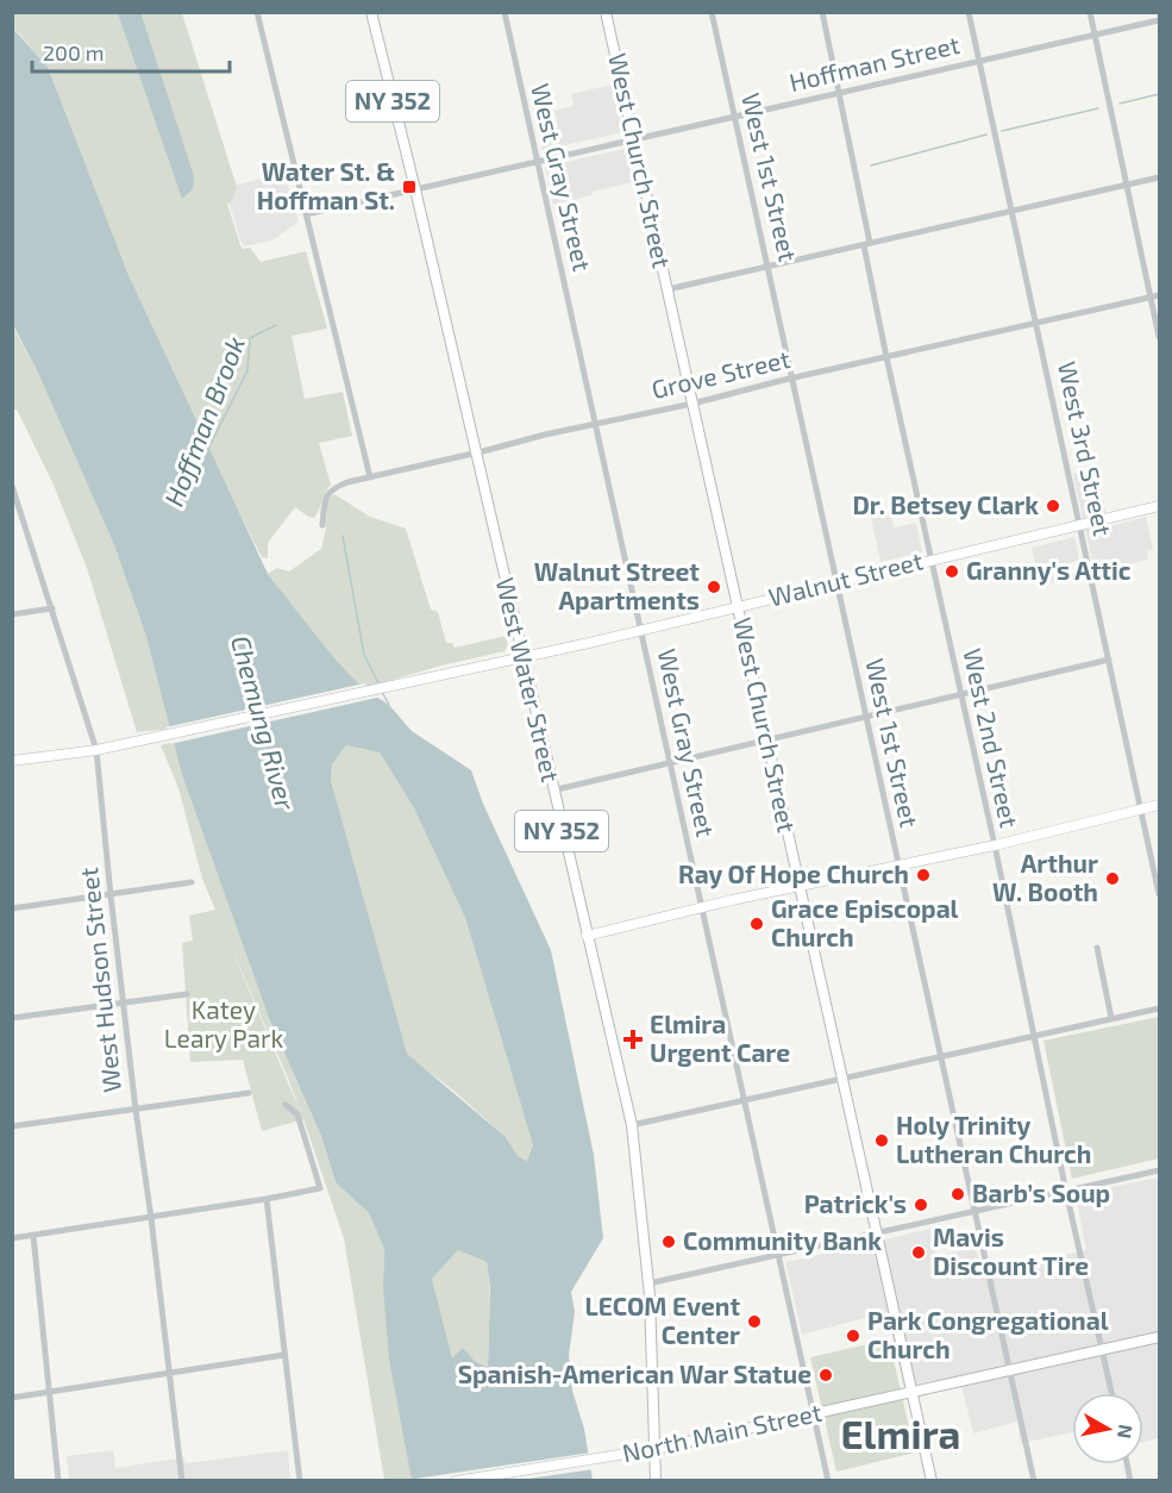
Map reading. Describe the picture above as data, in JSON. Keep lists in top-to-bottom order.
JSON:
{
  "streets": {
    "main road": [
      "NY 352",
      "West Church Street",
      "West Water Street",
      "North Main Street"
    ],
    "street": [
      "Hoffman Street",
      "West Gray Street",
      "West 1st Street",
      "Grove Street",
      "West 3rd Street",
      "Walnut Street",
      "West 2nd Street",
      "West Hudson Street"
    ]
  },
  "crossings": [
    ["Hoffman Street", "West Church Street"],
    ["Hoffman Street", "West Gray Street"],
    ["Hoffman Street", "West 1st Street"],
    ["Hoffman Street", "West 3rd Street"],
    ["Hoffman Street", "West Water Street"],
    ["Hoffman Street", "West 2nd Street"],
    ["West Church Street", "Grove Street"],
    ["West Church Street", "Walnut Street"],
    ["West Church Street", "North Main Street"],
    ["West Gray Street", "Grove Street"],
    ["West Gray Street", "Walnut Street"],
    ["West Gray Street", "North Main Street"],
    ["West 1st Street", "Grove Street"],
    ["West 1st Street", "Walnut Street"],
    ["West 1st Street", "North Main Street"],
    ["Grove Street", "West 3rd Street"],
    ["Grove Street", "West Water Street"],
    ["Grove Street", "West 2nd Street"],
    ["West 3rd Street", "Walnut Street"],
    ["Walnut Street", "West Water Street"],
    ["Walnut Street", "West 2nd Street"],
    ["Walnut Street", "West Hudson Street"],
    ["West Water Street", "North Main Street"],
    ["West 2nd Street", "North Main Street"]
  ],
  "districts": ["Elmira"],
  "water": ["Hoffman Brook", "Chemung River"],
  "parks": ["Katey Leary Park"],
  "places": {
    "transit": ["Water St. & Hoffman St."],
    "other": [
      "Dr. Betsey Clark",
      "Granny's Attic",
      "Walnut Street Apartments",
      "Ray Of Hope Church",
      "Arthur W. Booth",
      "Grace Episcopal Church",
      "Holy Trinity Lutheran Church",
      "Barb’s Soup",
      "Patrick's",
      "Community Bank",
      "Mavis Discount Tire",
      "LECOM Event Center",
      "Park Congregational Church",
      "Spanish-American War Statue"
    ],
    "health": ["Elmira Urgent Care"]
  },
  "scale_bar": "200 m",
  "north": "right"
}
